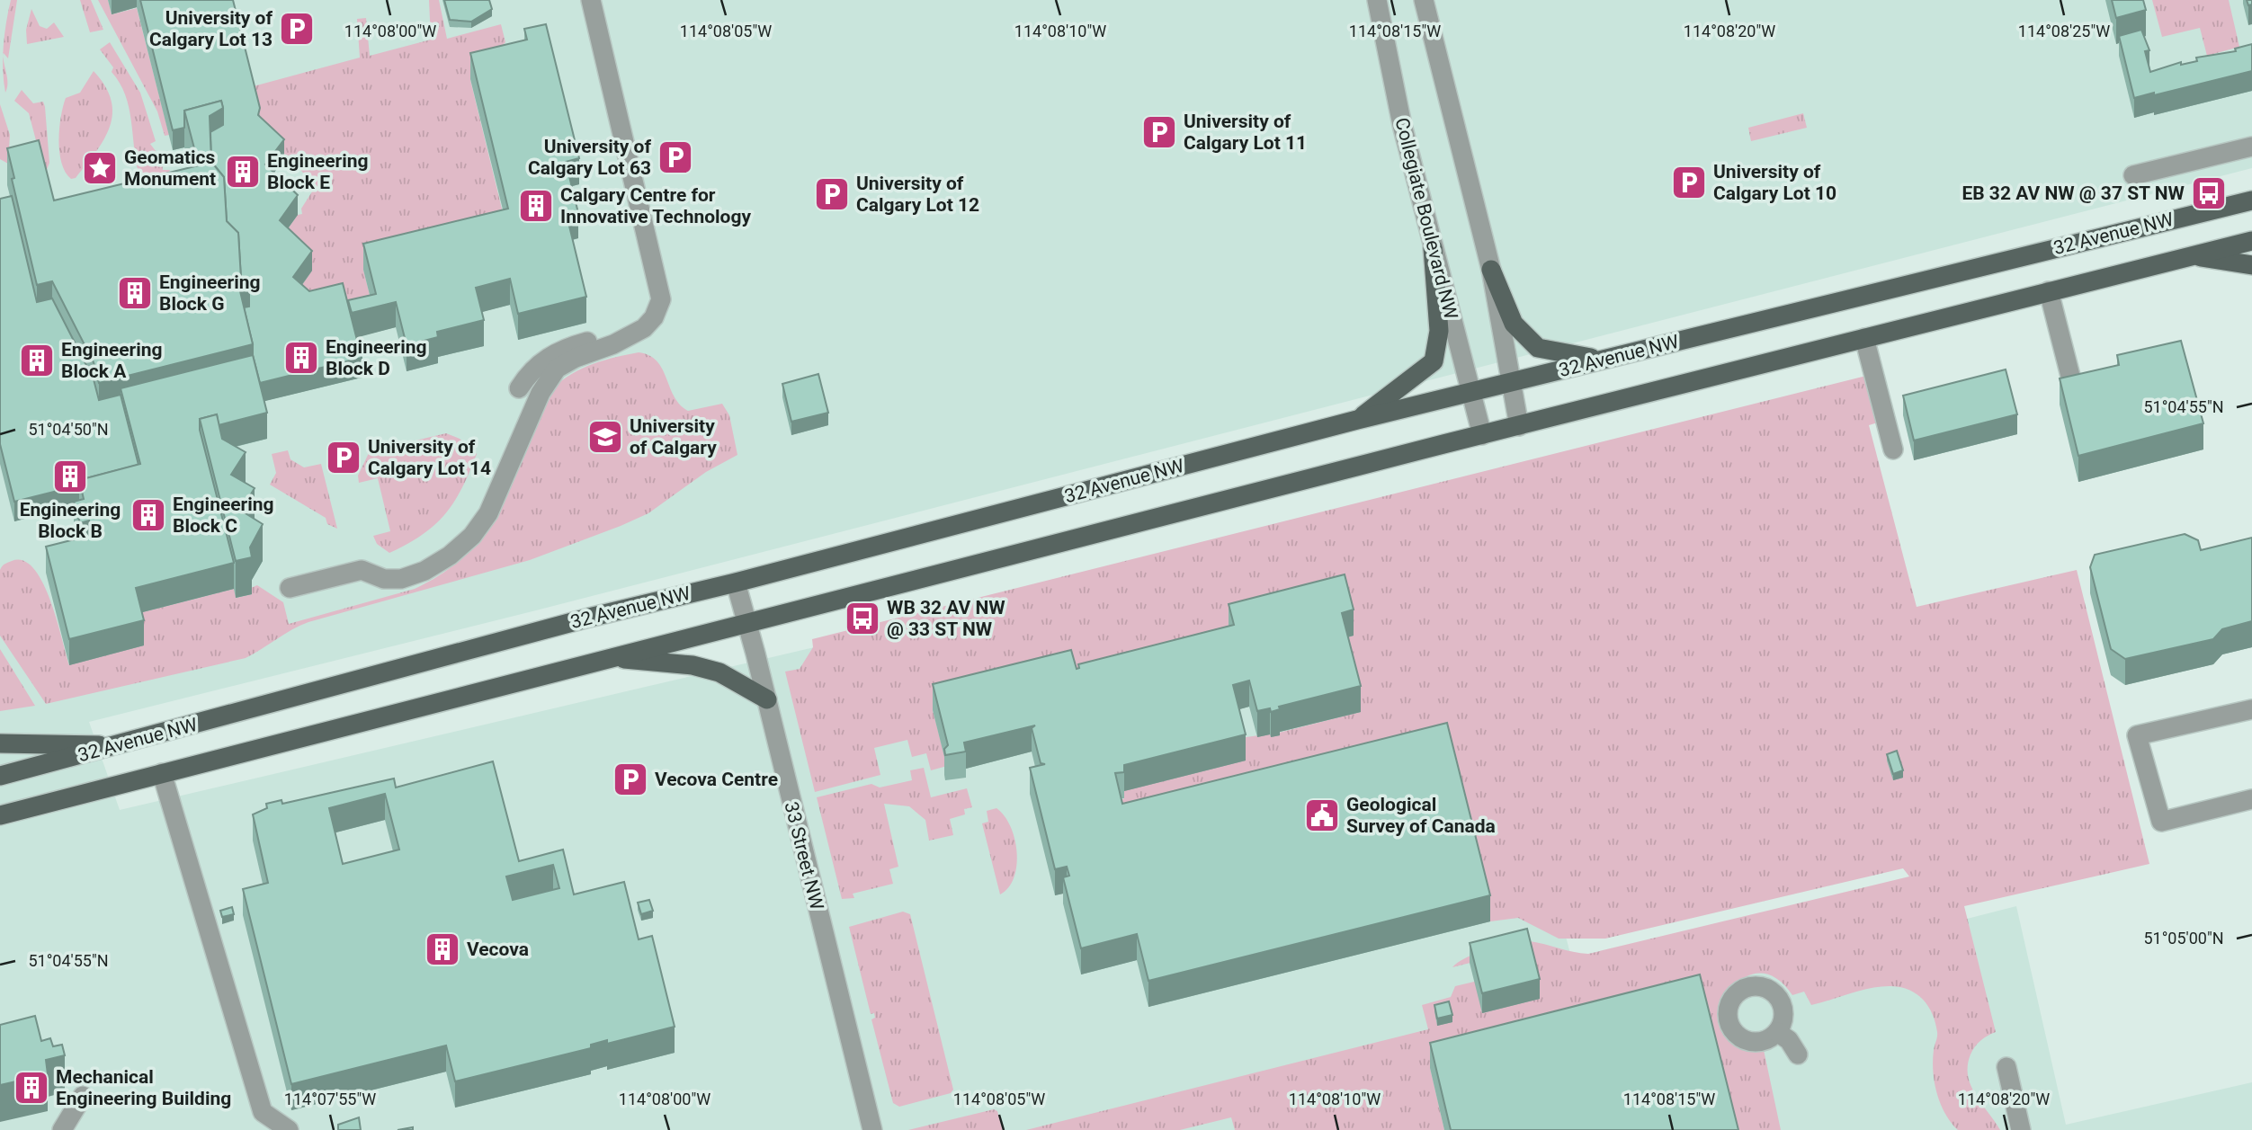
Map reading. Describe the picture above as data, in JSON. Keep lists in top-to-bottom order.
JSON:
{
  "streets": {
    "main road": ["32 Avenue NW"],
    "street": ["Collegiate Boulevard NW", "33 Street NW"]
  },
  "crossings": [
    ["Collegiate Boulevard NW", "32 Avenue NW"],
    ["32 Avenue NW", "33 Street NW"]
  ],
  "places": {
    "parking": [
      "University of Calgary Lot 13",
      "University of Calgary Lot 11",
      "University of Calgary Lot 63",
      "University of Calgary Lot 10",
      "University of Calgary Lot 12",
      "University of Calgary Lot 14",
      "Vecova Centre"
    ],
    "place": ["Geomatics Monument"],
    "building": [
      "Engineering Block E",
      "Calgary Centre for Innovative Technology",
      "Engineering Block G",
      "Engineering Block D",
      "Engineering Block A",
      "Engineering Block B",
      "Engineering Block C",
      "Vecova",
      "Mechanical Engineering Building"
    ],
    "bus stop": ["EB 32 AV NW @ 37 ST NW", "WB 32 AV NW @ 33 ST NW"],
    "school or university": ["University of Calgary"],
    "public building": ["Geological Survey of Canada"]
  },
  "coordinates": [
    "114°08'20\"W",
    "114°08'00\"W",
    "114°08'05\"W",
    "114°08'10\"W",
    "114°08'15\"W",
    "114°08'25\"W",
    "51°04'55\"N",
    "51°04'50\"N",
    "51°05'00\"N",
    "114°07'55\"W"
  ]
}
